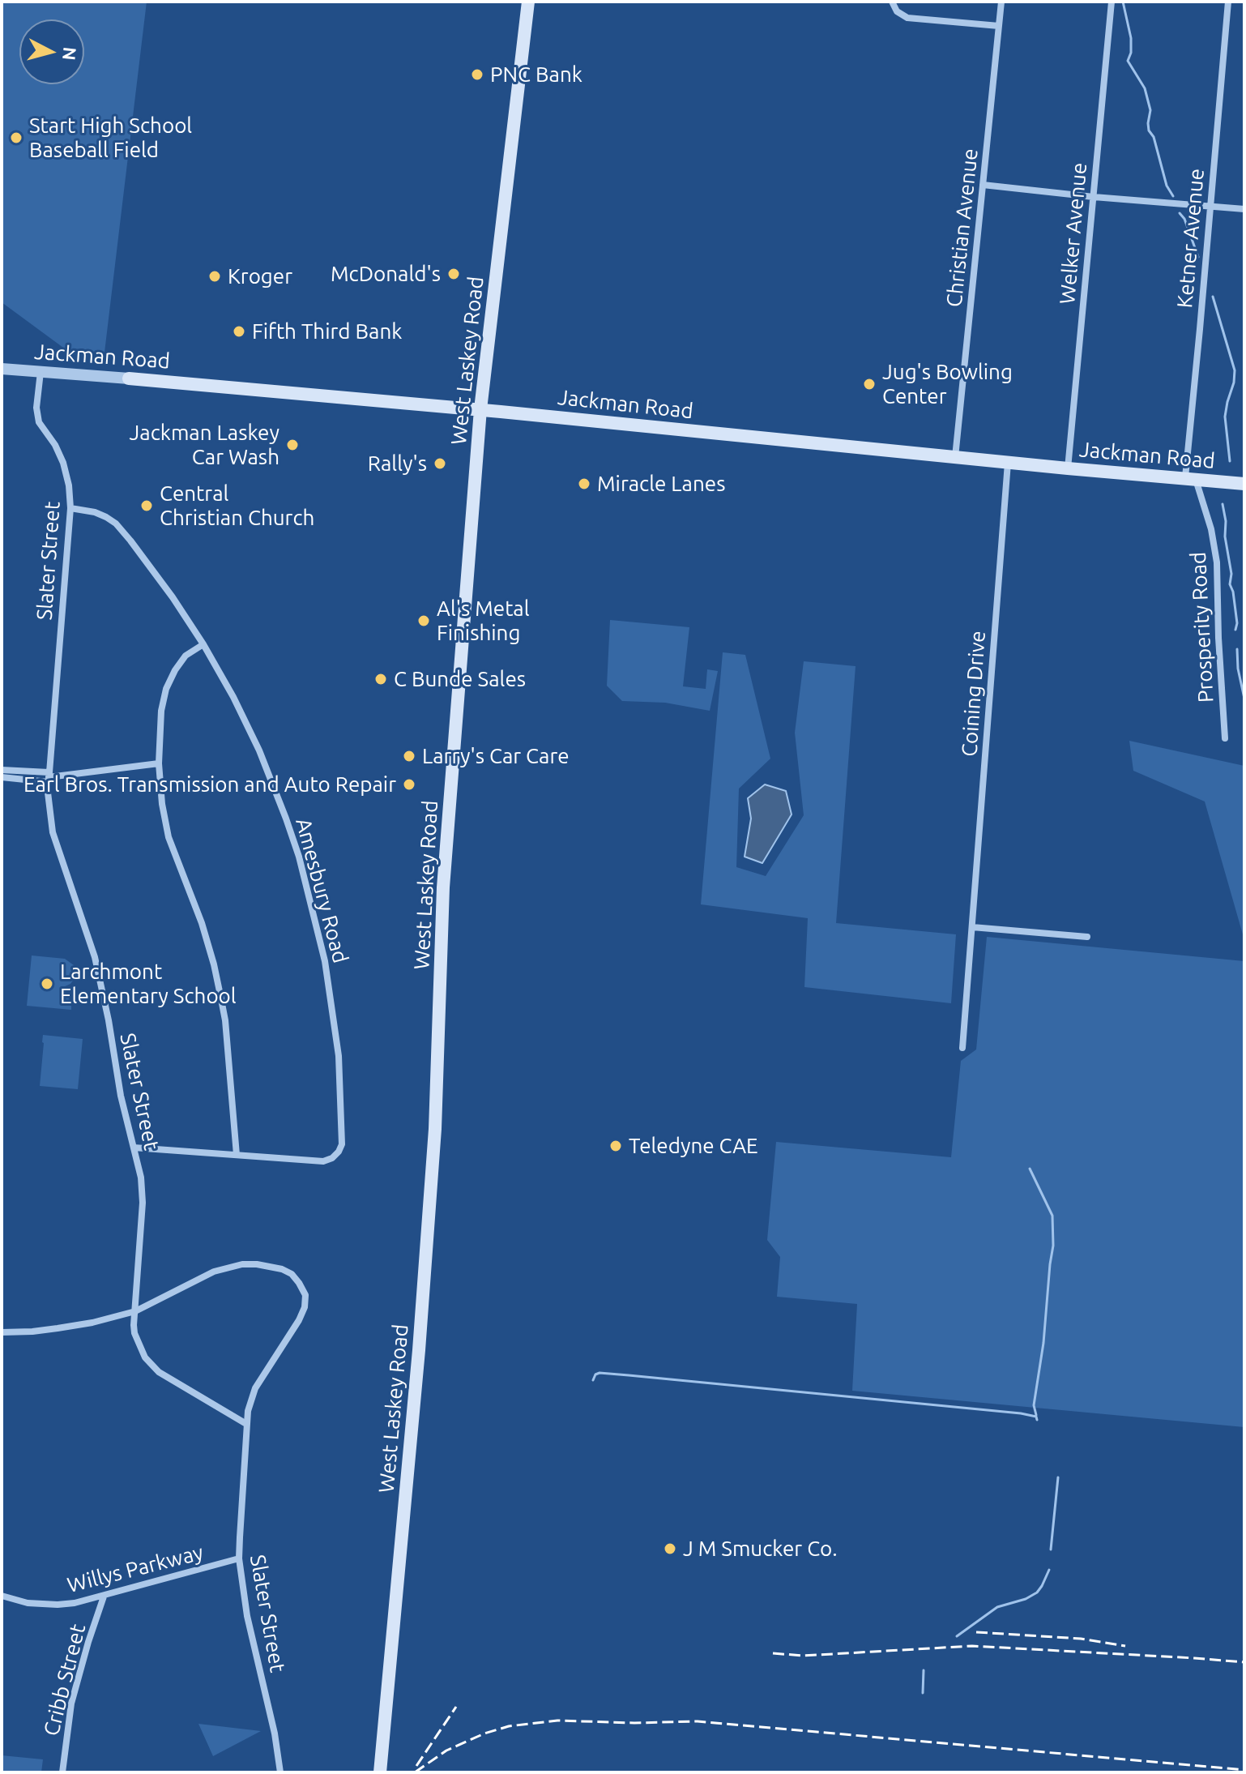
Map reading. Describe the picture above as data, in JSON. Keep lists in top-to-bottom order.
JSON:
{
  "streets": {
    "main road": ["Jackman Road", "West Laskey Road"],
    "street": [
      "Christian Avenue",
      "Welker Avenue",
      "Ketner Avenue",
      "Slater Street",
      "Prosperity Road",
      "Coining Drive",
      "Amesbury Road",
      "Willys Parkway",
      "Cribb Street"
    ]
  },
  "crossings": [
    ["Christian Avenue", "Jackman Road"],
    ["Welker Avenue", "Jackman Road"],
    ["Ketner Avenue", "Jackman Road"],
    ["Ketner Avenue", "Prosperity Road"],
    ["Jackman Road", "West Laskey Road"],
    ["Jackman Road", "Slater Street"],
    ["Jackman Road", "Prosperity Road"],
    ["Jackman Road", "Coining Drive"],
    ["Slater Street", "Amesbury Road"],
    ["Slater Street", "Willys Parkway"],
    ["Willys Parkway", "Cribb Street"]
  ],
  "places": [
    "PNC Bank",
    "Start High School Baseball Field",
    "McDonald's",
    "Kroger",
    "Fifth Third Bank",
    "Jug's Bowling Center",
    "Jackman Laskey Car Wash",
    "Rally's",
    "Miracle Lanes",
    "Central Christian Church",
    "Al's Metal Finishing",
    "C Bunde Sales",
    "Larry's Car Care",
    "Earl Bros. Transmission and Auto Repair",
    "Larchmont Elementary School",
    "Teledyne CAE",
    "J M Smucker Co."
  ],
  "north": "right"
}
